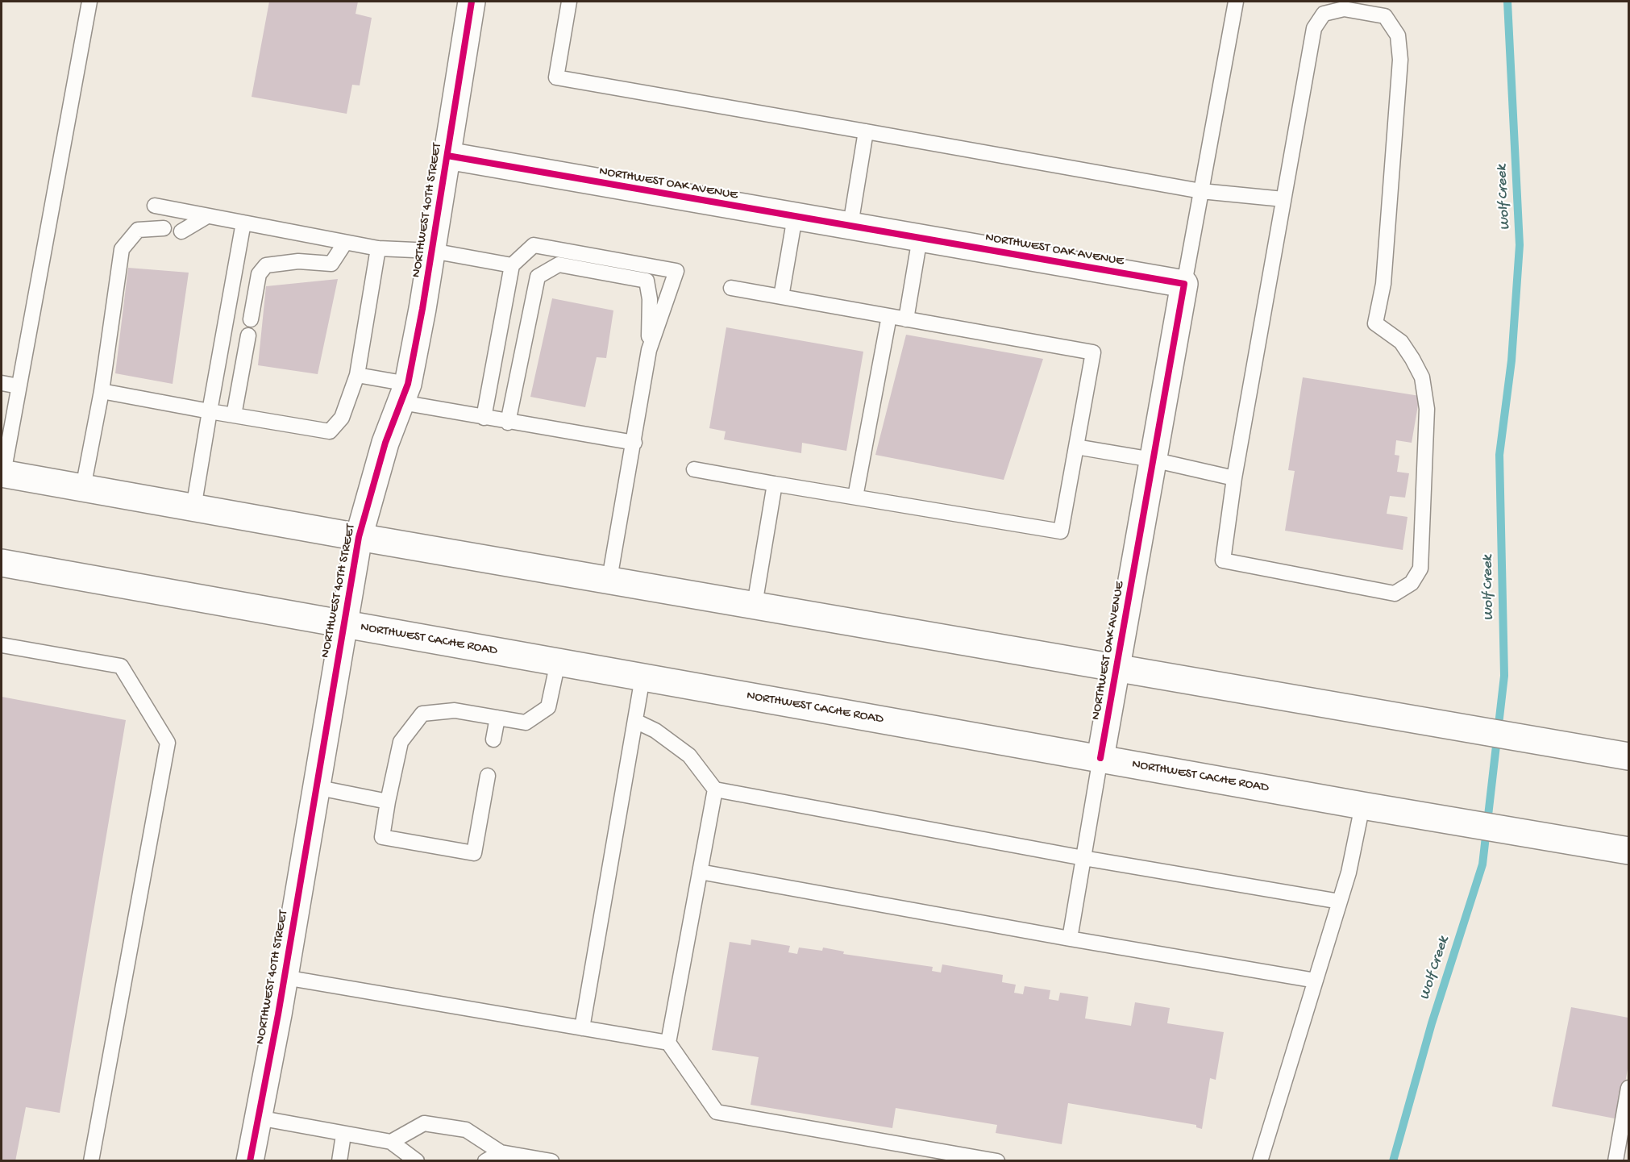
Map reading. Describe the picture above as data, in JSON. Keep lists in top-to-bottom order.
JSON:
{
  "streets": {
    "main road": ["NORTHWEST OAK AVENUE", "NORTHWEST 40TH STREET", "NORTHWEST CACHE ROAD"]
  },
  "crossings": [
    ["NORTHWEST OAK AVENUE", "NORTHWEST 40TH STREET"],
    ["NORTHWEST OAK AVENUE", "NORTHWEST CACHE ROAD"],
    ["NORTHWEST 40TH STREET", "NORTHWEST CACHE ROAD"]
  ],
  "water": ["Wolf Creek"]
}
